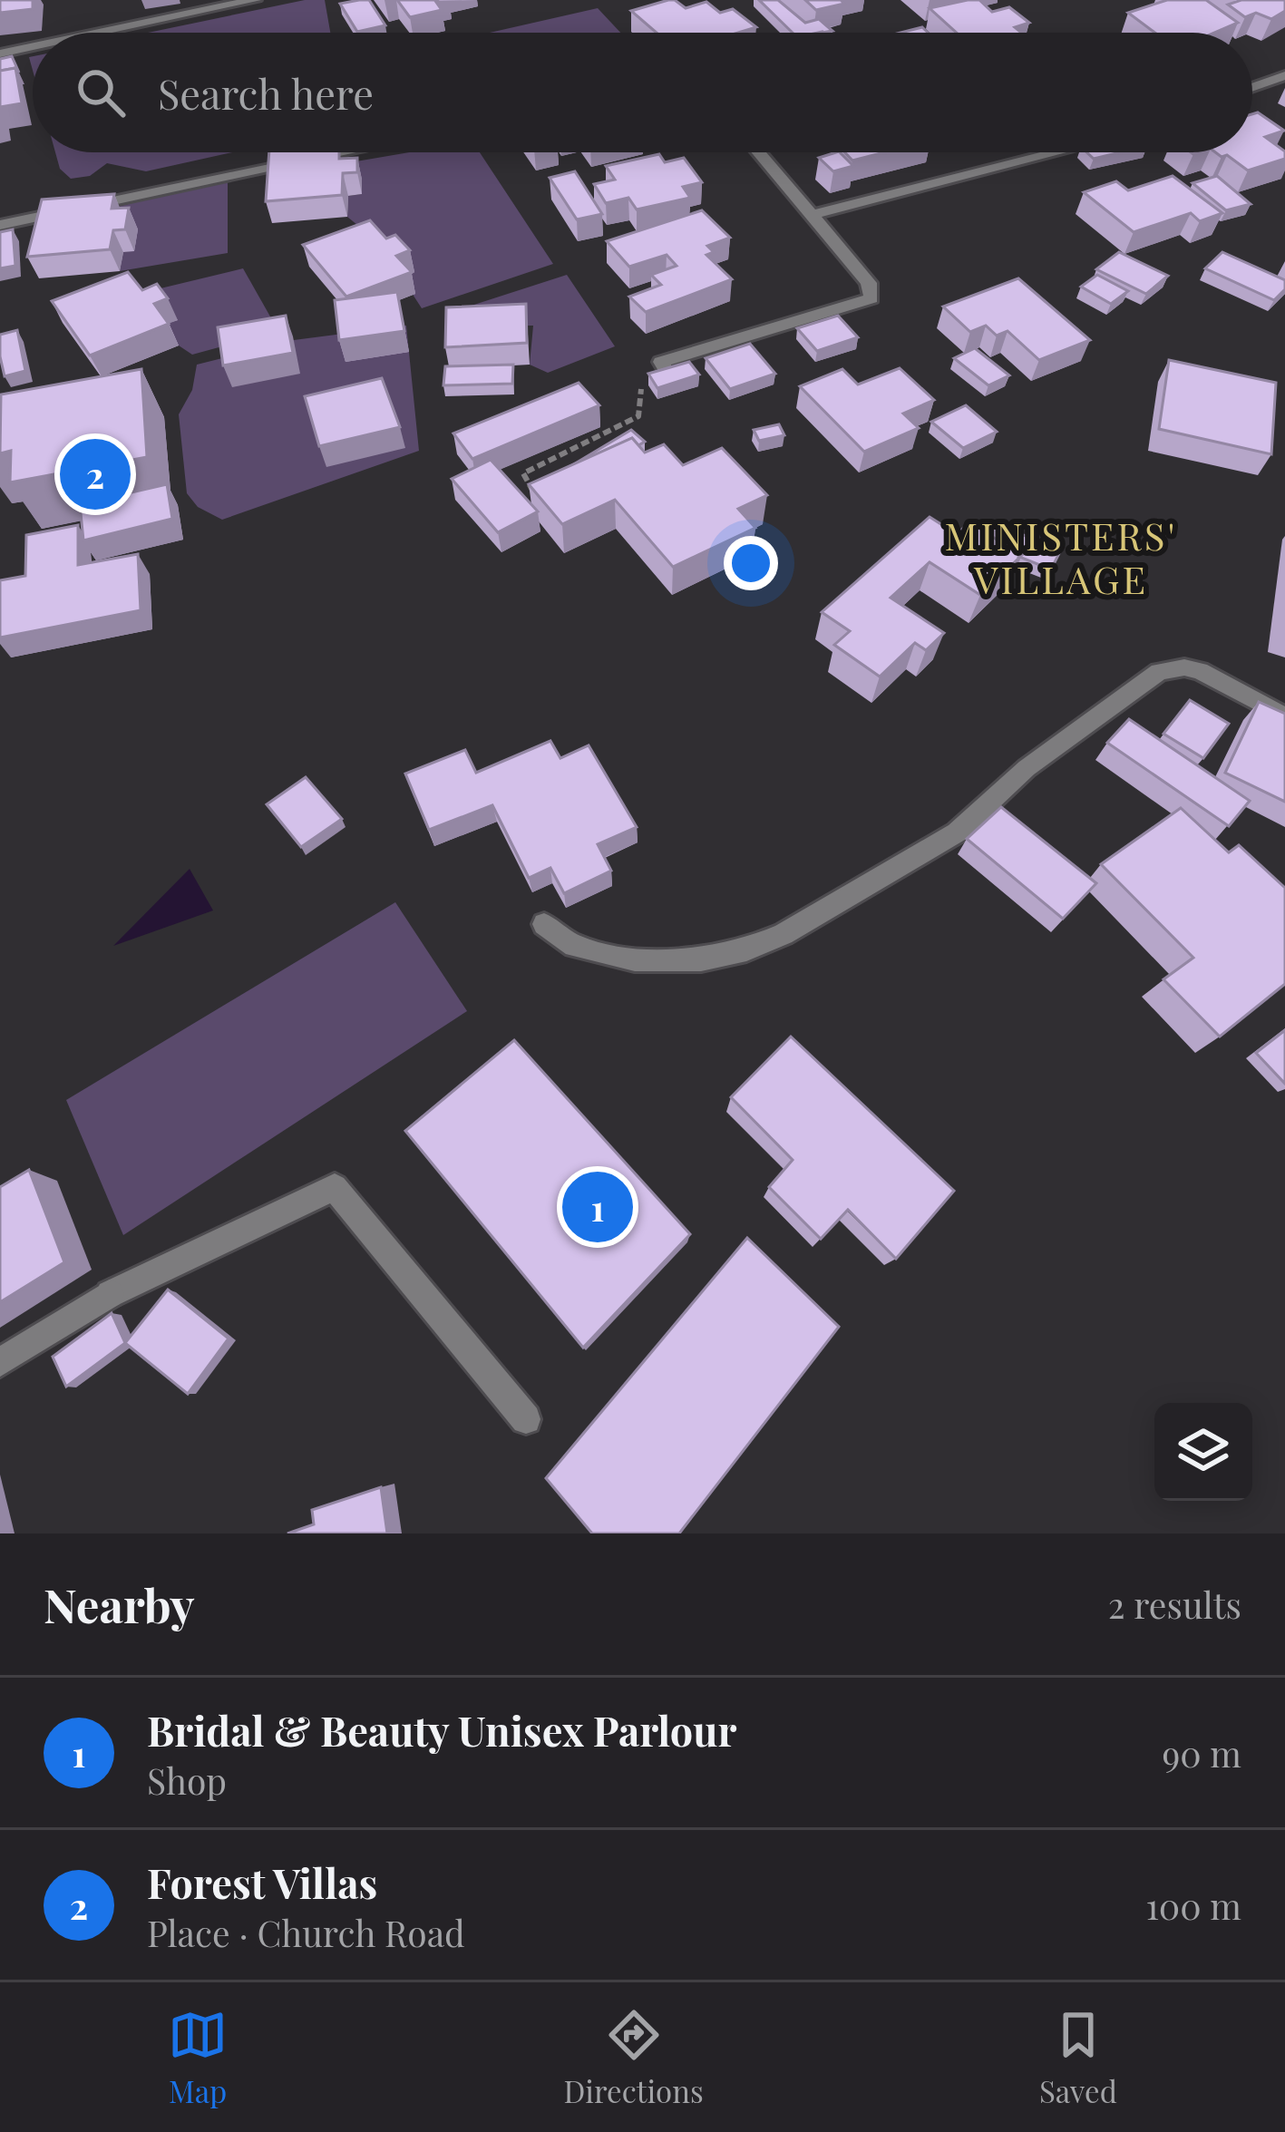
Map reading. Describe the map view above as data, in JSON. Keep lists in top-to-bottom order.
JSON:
{
  "districts": ["MINISTERS' VILLAGE"],
  "page": {
    "search": "Search here",
    "pins": ["2", "1"],
    "heading": ["Nearby", "2 results"],
    "list": [
      {
        "mark": "1",
        "name": "Bridal & Beauty Unisex Parlour",
        "note": "Shop",
        "value": "90 m"
      },
      {
        "mark": "2",
        "name": "Forest Villas",
        "note": "Place · Church Road",
        "value": "100 m"
      }
    ],
    "nav": ["Map", "Directions", "Saved"]
  }
}
